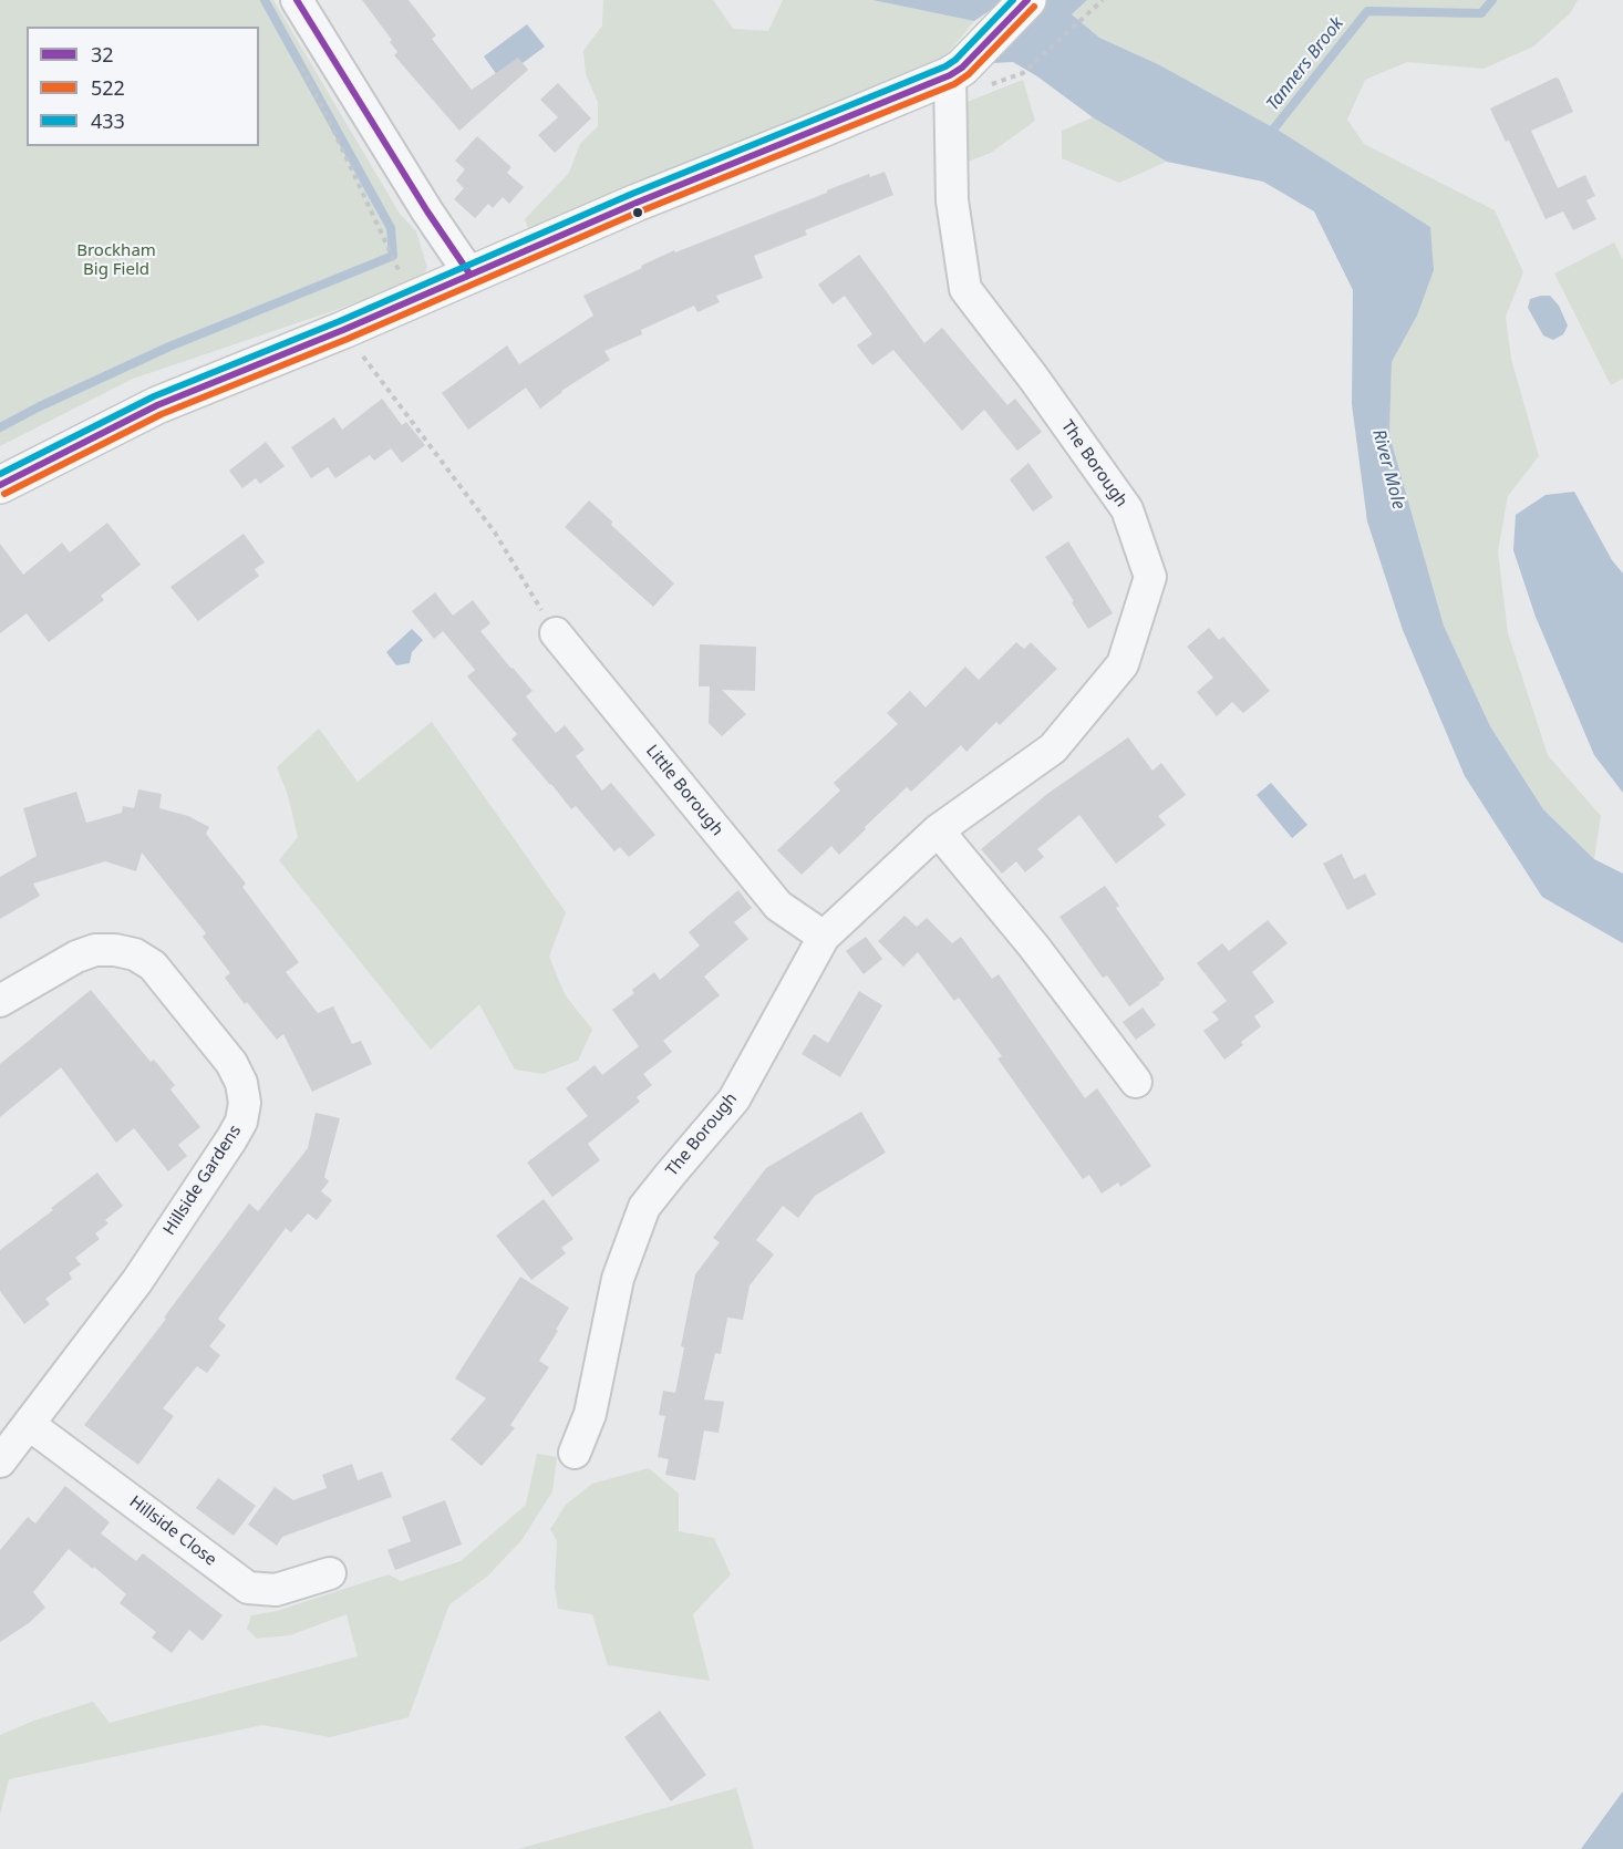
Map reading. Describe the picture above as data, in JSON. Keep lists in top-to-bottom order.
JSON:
{
  "streets": {
    "street": [
      "The Borough",
      "Little Borough",
      "Hillside Gardens",
      "Hillside Close"
    ]
  },
  "crossings": [
    ["The Borough", "Little Borough"],
    ["Hillside Gardens", "Hillside Close"]
  ],
  "water": ["Tanners Brook", "River Mole"],
  "parks": ["Brockham Big Field"],
  "lines": ["transit line 32", "transit line 433", "transit line 522"],
  "legend": ["32", "522", "433"]
}
